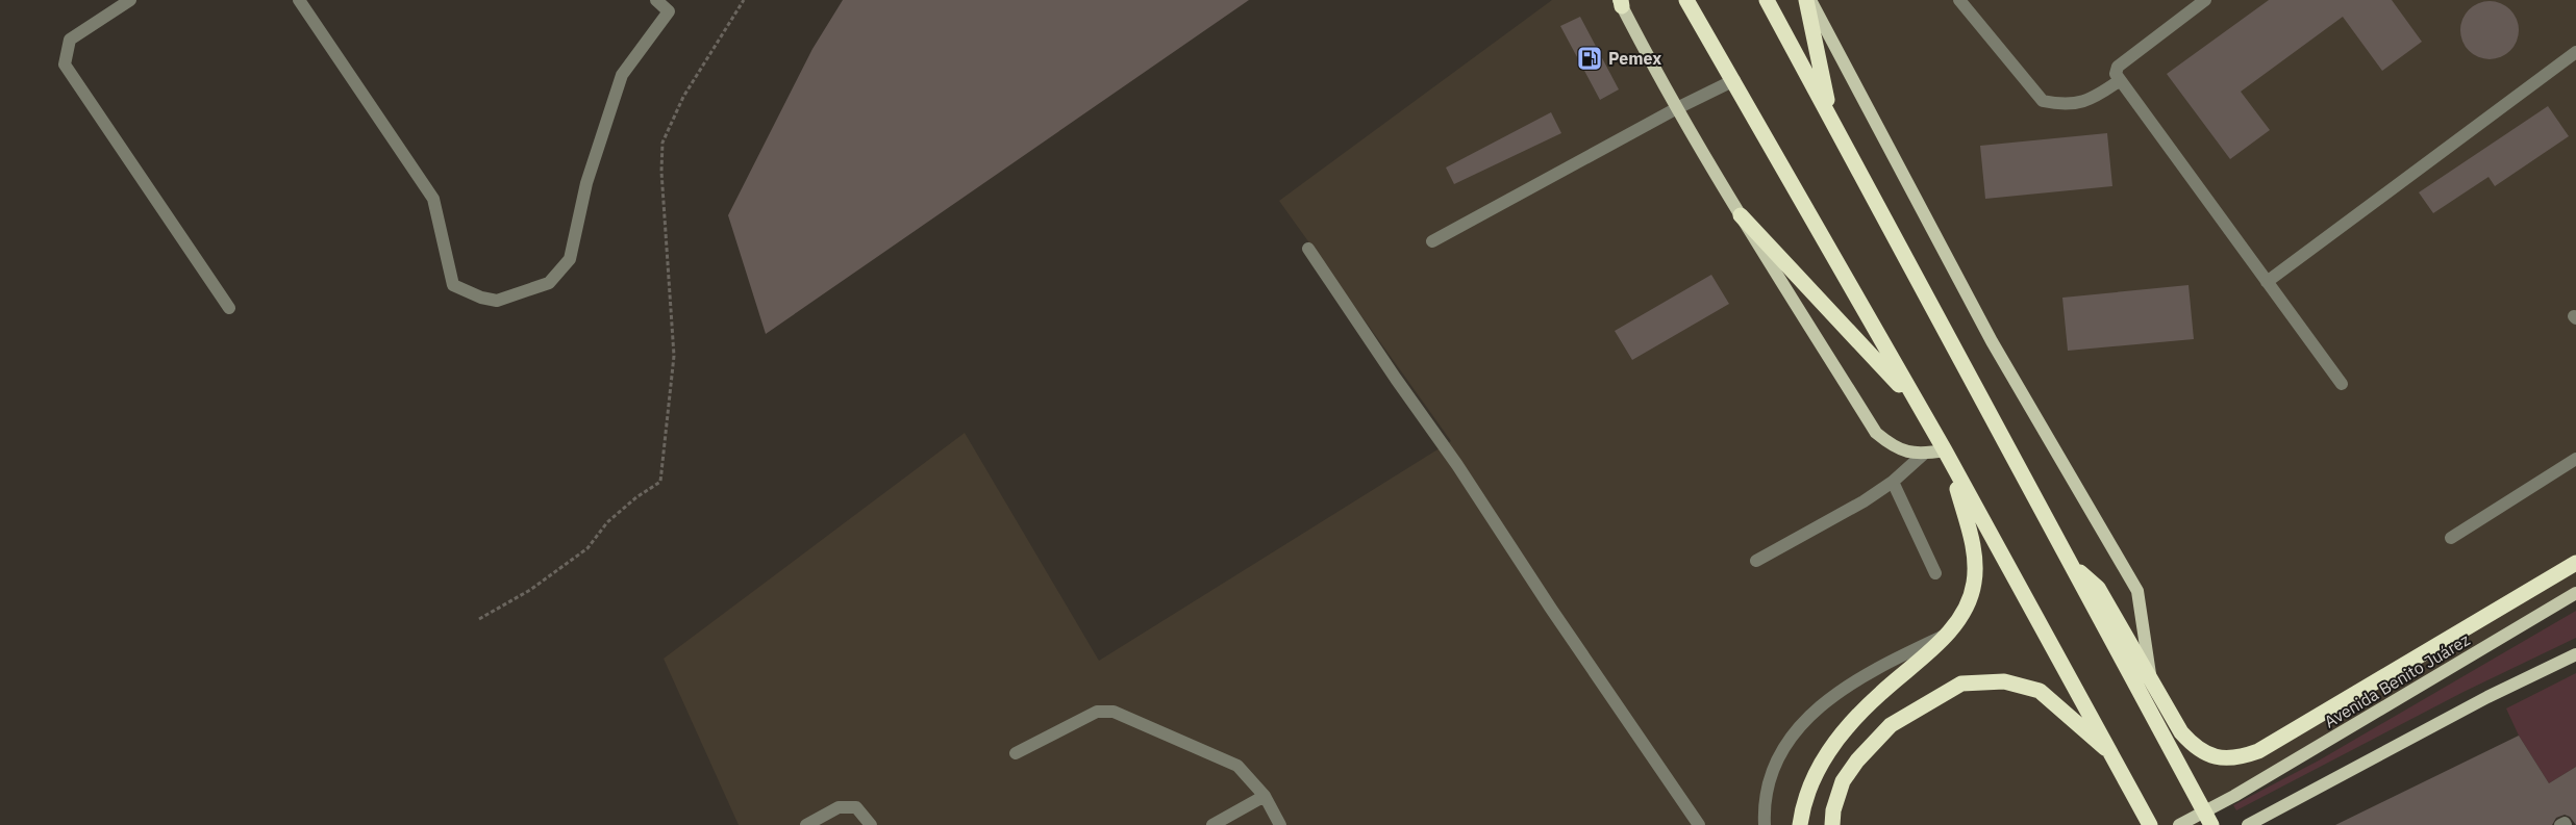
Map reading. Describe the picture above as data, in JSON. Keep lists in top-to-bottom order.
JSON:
{
  "streets": {
    "main road": ["Avenida Benito Juárez"]
  },
  "places": {
    "fuel station": ["Pemex"]
  }
}
